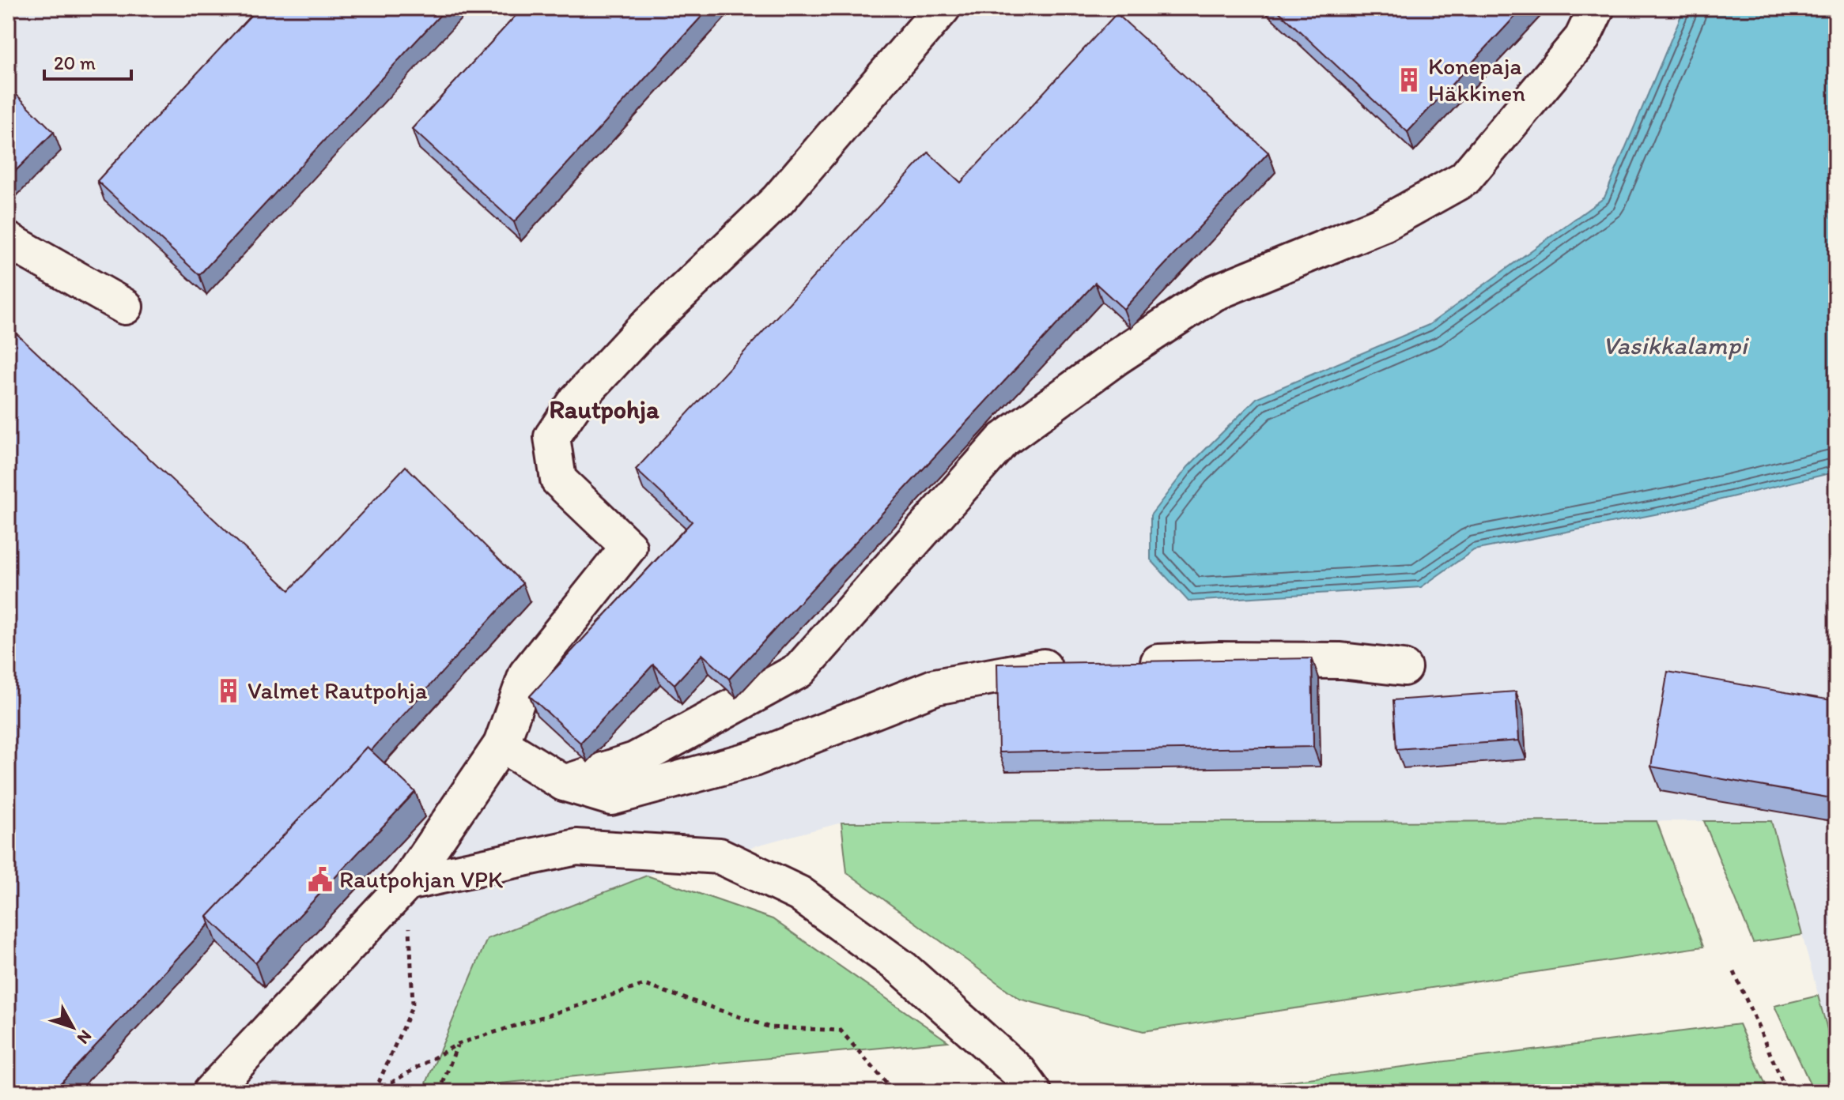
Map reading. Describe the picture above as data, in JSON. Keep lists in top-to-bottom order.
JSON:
{
  "districts": ["Rautpohja"],
  "water": ["Vasikkalampi"],
  "places": {
    "building": ["Konepaja Häkkinen", "Valmet Rautpohja"],
    "public building": ["Rautpohjan VPK"]
  },
  "scale_bar": "20 m",
  "north": "bottom right"
}
